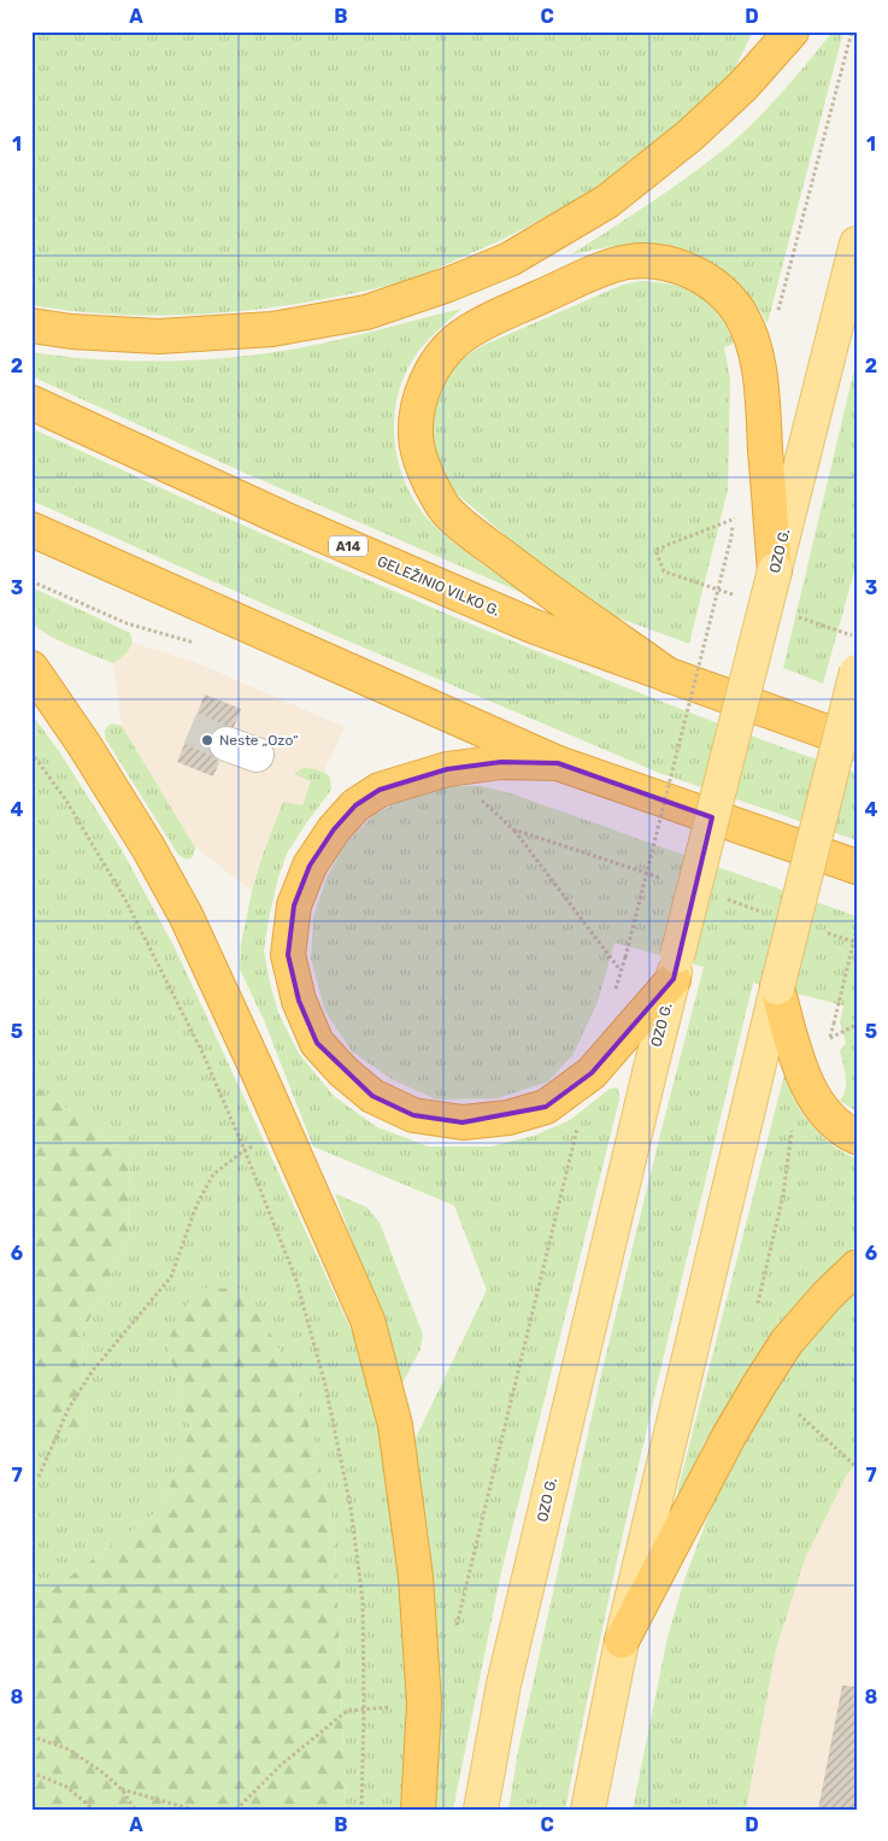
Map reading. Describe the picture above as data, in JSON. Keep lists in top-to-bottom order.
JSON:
{
  "streets": {
    "highway": ["A14", "GELEŽINIO VILKO G."],
    "main road": ["OZO G."]
  },
  "places": ["Neste „Ozo“"],
  "grid": {
    "columns": [
      "A",
      "B",
      "C",
      "D"
    ],
    "rows": [
      "1",
      "2",
      "3",
      "4",
      "5",
      "6",
      "7",
      "8"
    ]
  }
}
